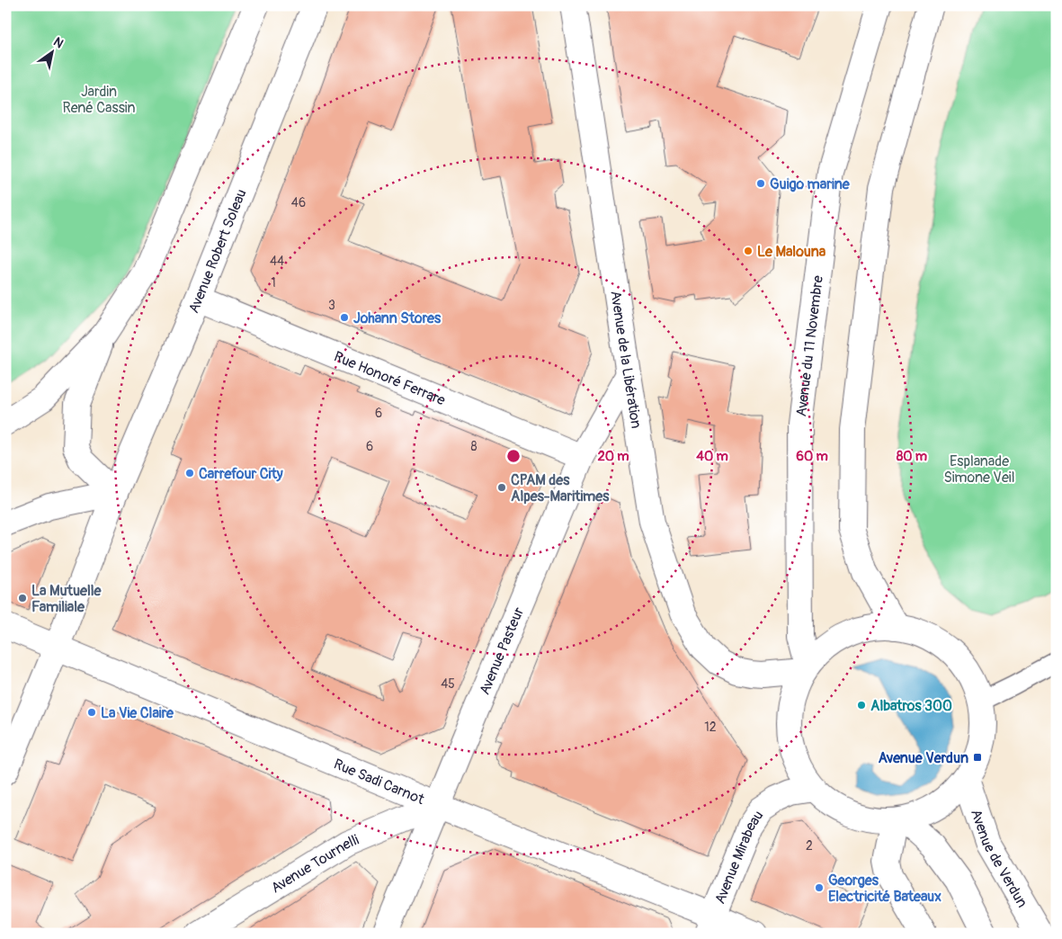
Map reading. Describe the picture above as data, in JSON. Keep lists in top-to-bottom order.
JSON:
{
  "streets": {
    "street": [
      "Avenue Robert Soleau",
      "Avenue du 11 Novembre",
      "Avenue de la Libération",
      "Rue Honoré Ferrare",
      "Avenue Pasteur",
      "Rue Sadi Carnot",
      "Avenue de Verdun",
      "Avenue Mirabeau",
      "Avenue Tournelli"
    ]
  },
  "crossings": [
    ["Avenue Robert Soleau", "Rue Honoré Ferrare"],
    ["Avenue Robert Soleau", "Rue Sadi Carnot"],
    ["Avenue du 11 Novembre", "Avenue de la Libération"],
    ["Avenue de la Libération", "Avenue Pasteur"],
    ["Rue Honoré Ferrare", "Avenue Pasteur"],
    ["Avenue Pasteur", "Rue Sadi Carnot"],
    ["Avenue Pasteur", "Avenue Tournelli"],
    ["Rue Sadi Carnot", "Avenue Mirabeau"],
    ["Rue Sadi Carnot", "Avenue Tournelli"]
  ],
  "parks": ["Jardin René Cassin", "Esplanade Simone Veil"],
  "places": {
    "other": [
      "Guigo marine",
      "Le Malouna",
      "Johann Stores",
      "Carrefour City",
      "CPAM des Alpes-Maritimes",
      "La Mutuelle Familiale",
      "Albatros 300",
      "La Vie Claire",
      "Georges Electricité Bateaux"
    ],
    "transit": ["Avenue Verdun"]
  },
  "house_numbers": [
    "46",
    "44",
    "1",
    "3",
    "6",
    "6",
    "8",
    "45",
    "12",
    "2"
  ],
  "north": "top right",
  "rings": [
    "20 m",
    "40 m",
    "60 m",
    "80 m"
  ]
}
